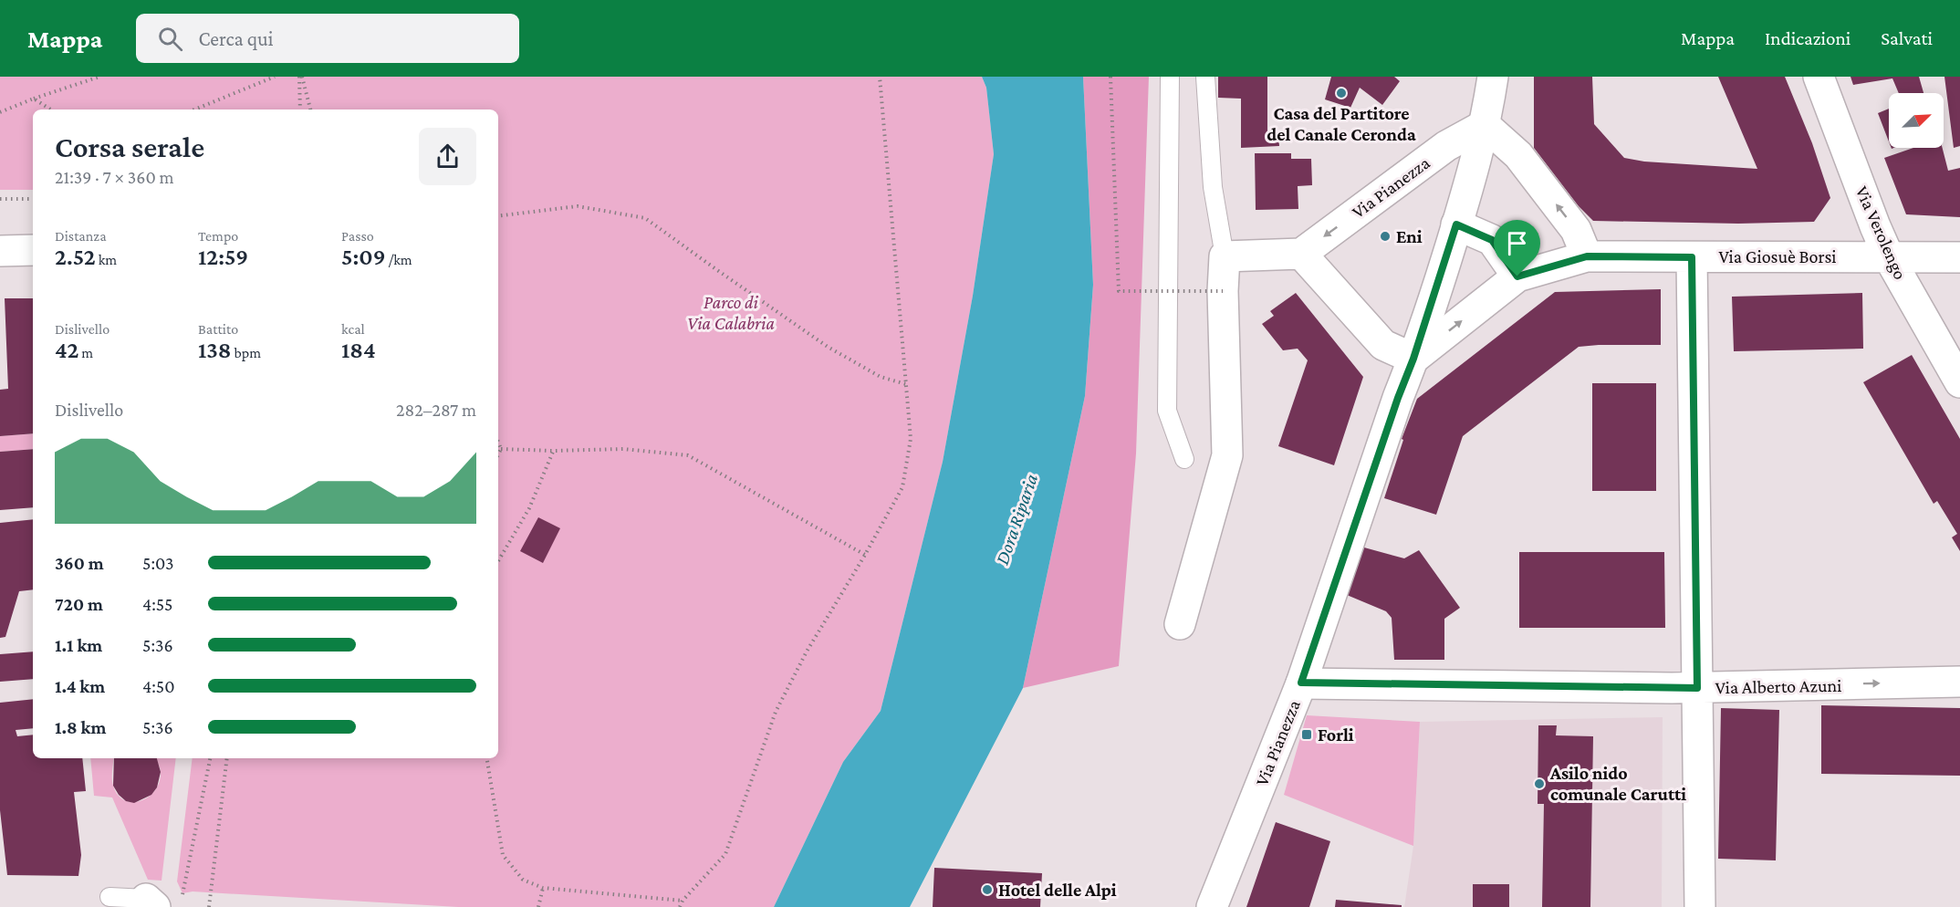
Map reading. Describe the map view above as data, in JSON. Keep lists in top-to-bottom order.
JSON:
{
  "streets": {
    "street": [
      "Via Pianezza",
      "Via Verolengo",
      "Via Giosuè Borsi",
      "Via Alberto Azuni"
    ]
  },
  "crossings": [
    ["Via Pianezza", "Via Alberto Azuni"],
    ["Via Verolengo", "Via Giosuè Borsi"]
  ],
  "one_way": ["Via Alberto Azuni"],
  "water": ["Dora Riparia"],
  "parks": ["Parco di Via Calabria"],
  "places": {
    "other": [
      "Casa del Partitore del Canale Ceronda",
      "Eni",
      "Asilo nido comunale Carutti",
      "Hotel delle Alpi"
    ],
    "transit": ["Forli"]
  },
  "north": "top right",
  "page": {
    "header": "Mappa",
    "search": "Cerca qui",
    "nav": ["Mappa", "Indicazioni", "Salvati"],
    "heading": ["Corsa serale", "21:39 · 7 × 360 m"],
    "stats": [
      ["Distanza", "2.52 km"],
      ["Tempo", "12:59"],
      ["Passo", "5:09 /km"],
      ["Dislivello", "42 m"],
      ["Battito", "138 bpm"],
      ["kcal", "184"]
    ],
    "chart": ["Dislivello", "282–287 m"],
    "list": [
      {
        "name": "360 m",
        "note": "5:03"
      },
      {
        "name": "720 m",
        "note": "4:55"
      },
      {
        "name": "1.1 km",
        "note": "5:36"
      },
      {
        "name": "1.4 km",
        "note": "4:50"
      },
      {
        "name": "1.8 km",
        "note": "5:36"
      }
    ]
  }
}
